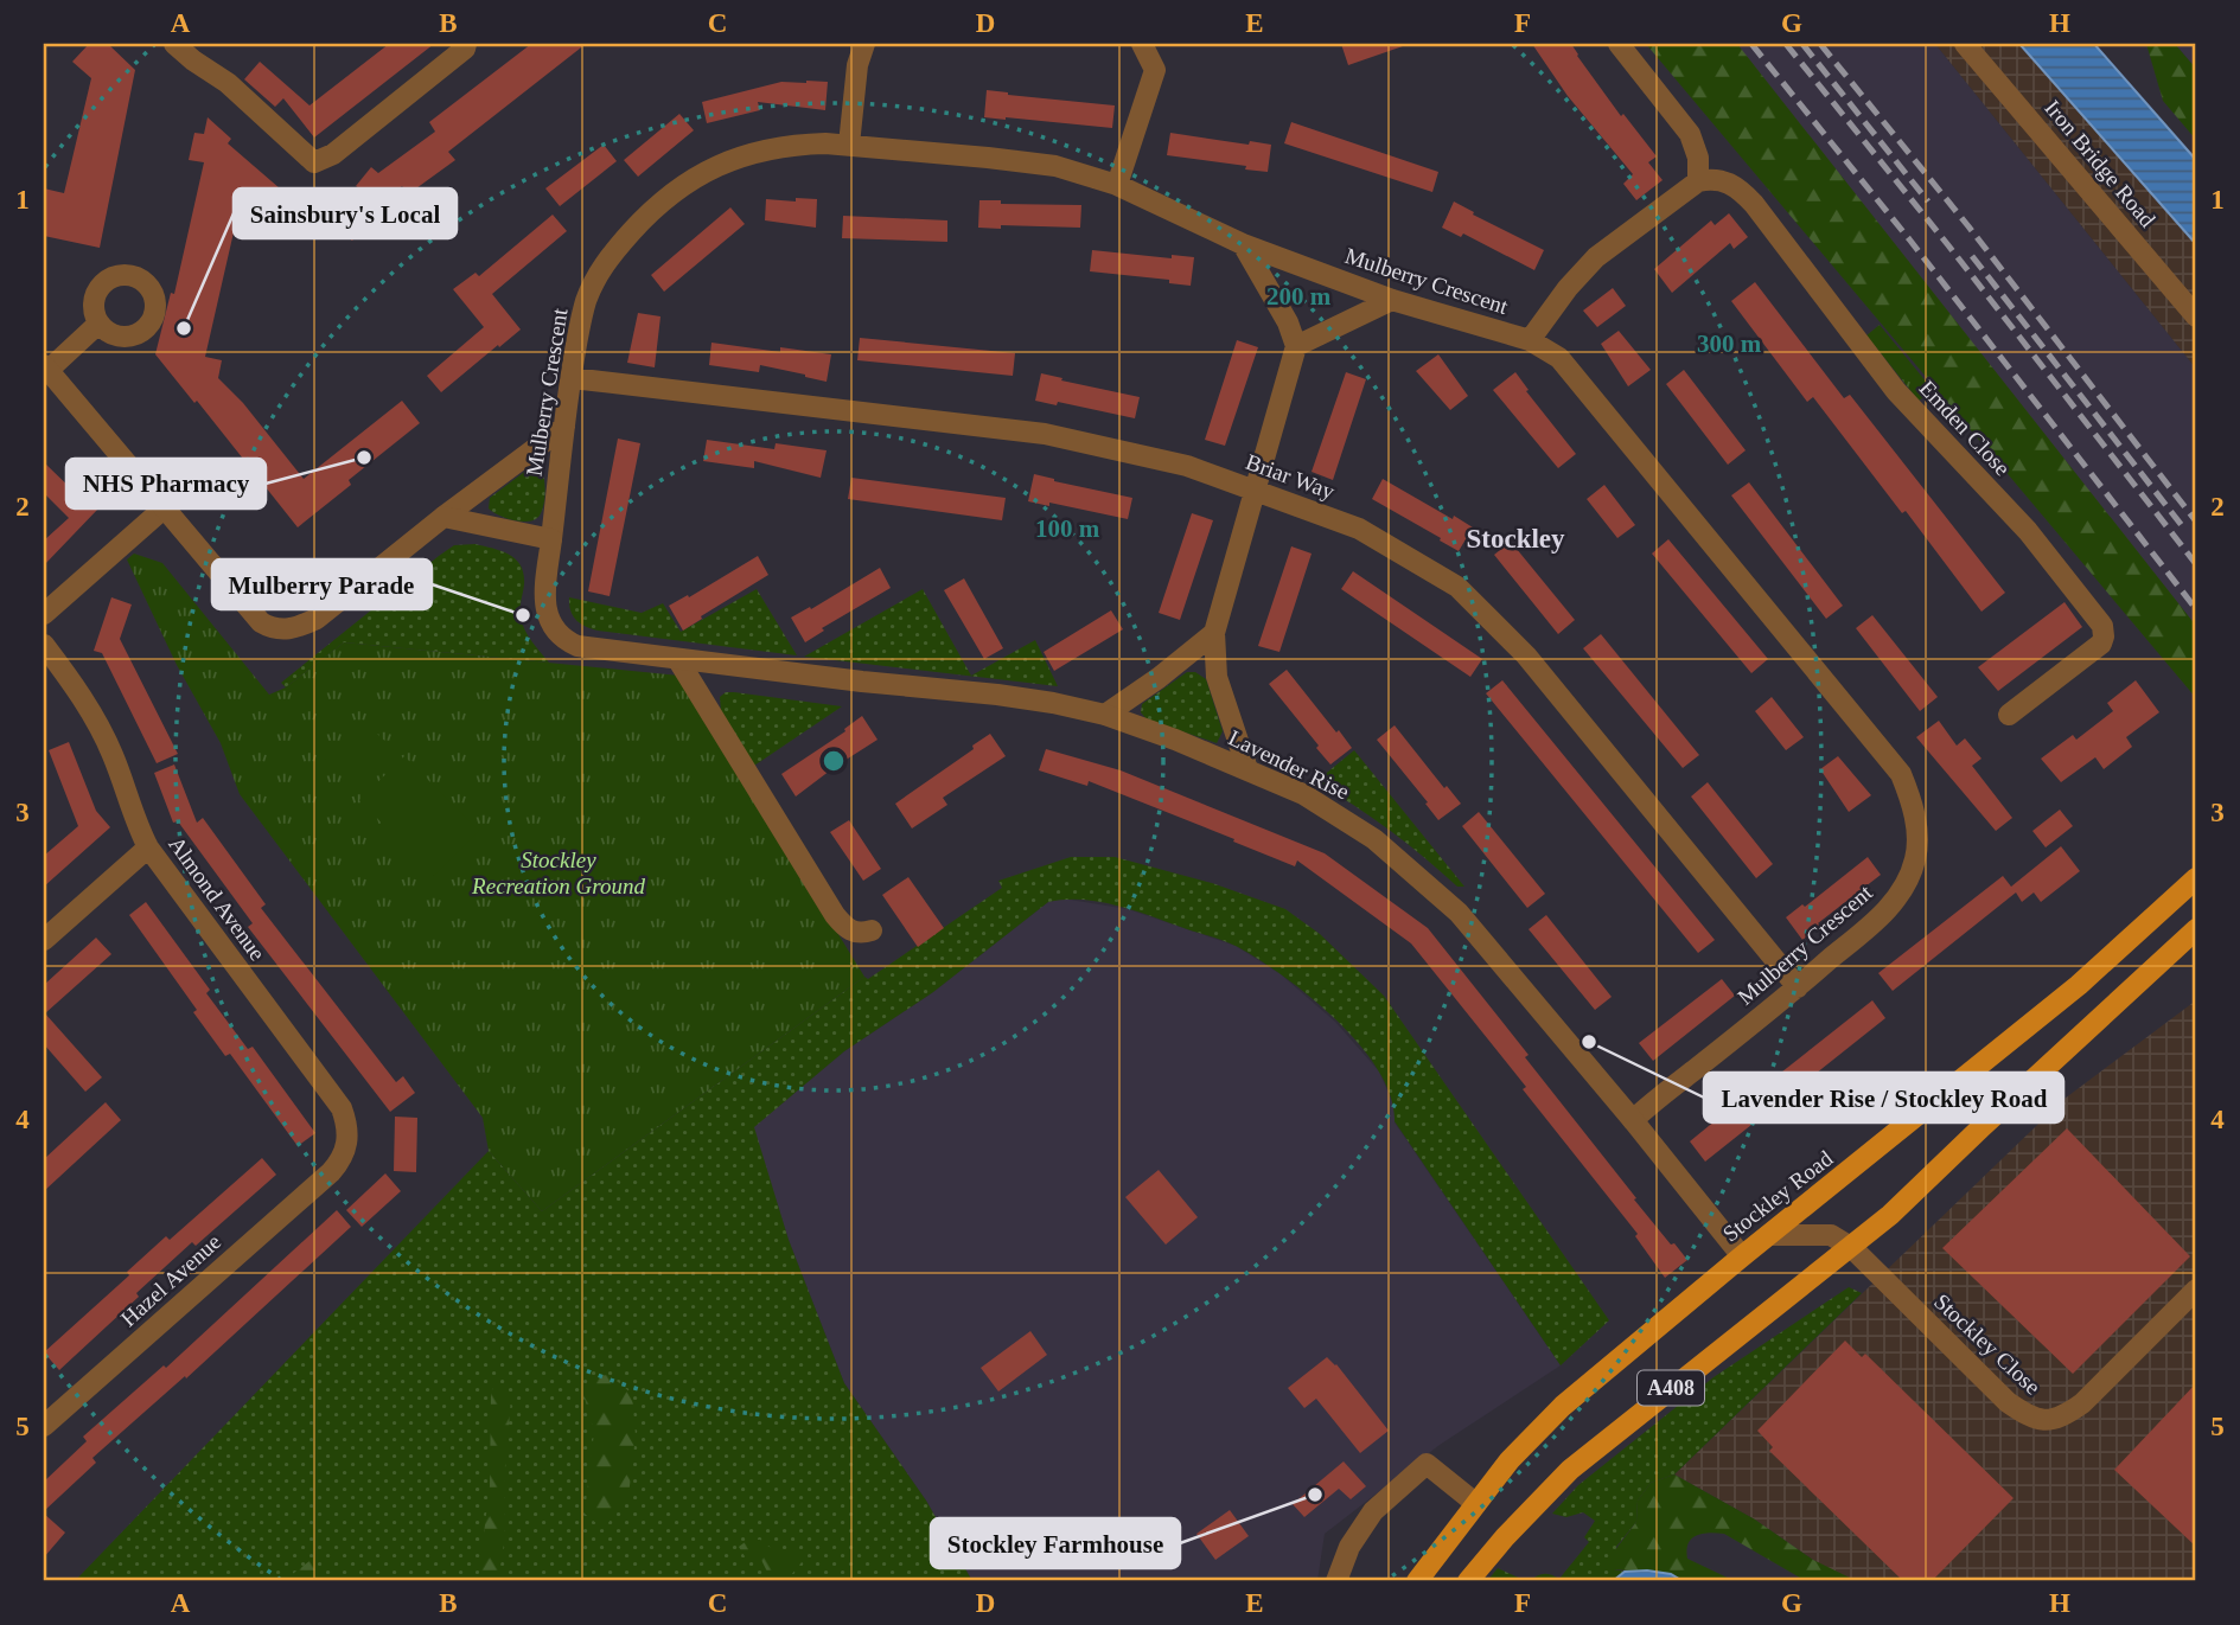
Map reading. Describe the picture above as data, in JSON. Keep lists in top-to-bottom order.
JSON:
{
  "streets": {
    "main road": ["Stockley Road", "A408"],
    "street": [
      "Iron Bridge Road",
      "Mulberry Crescent",
      "Emden Close",
      "Briar Way",
      "Lavender Rise",
      "Almond Avenue",
      "Hazel Avenue",
      "Stockley Close"
    ]
  },
  "crossings": [
    ["Mulberry Crescent", "Briar Way"],
    ["Mulberry Crescent", "Lavender Rise"],
    ["Lavender Rise", "Stockley Road"],
    ["Almond Avenue", "Hazel Avenue"],
    ["Stockley Road", "Stockley Close"],
    ["Stockley Close", "A408"]
  ],
  "districts": ["Stockley"],
  "parks": ["Stockley Recreation Ground"],
  "places": [
    "Sainsbury's Local",
    "NHS Pharmacy",
    "Mulberry Parade",
    "Lavender Rise / Stockley Road",
    "Stockley Farmhouse"
  ],
  "grid": {
    "columns": [
      "A",
      "B",
      "C",
      "D",
      "E",
      "F",
      "G",
      "H"
    ],
    "rows": [
      "1",
      "2",
      "3",
      "4",
      "5"
    ]
  },
  "rings": ["200 m", "300 m", "100 m"]
}
